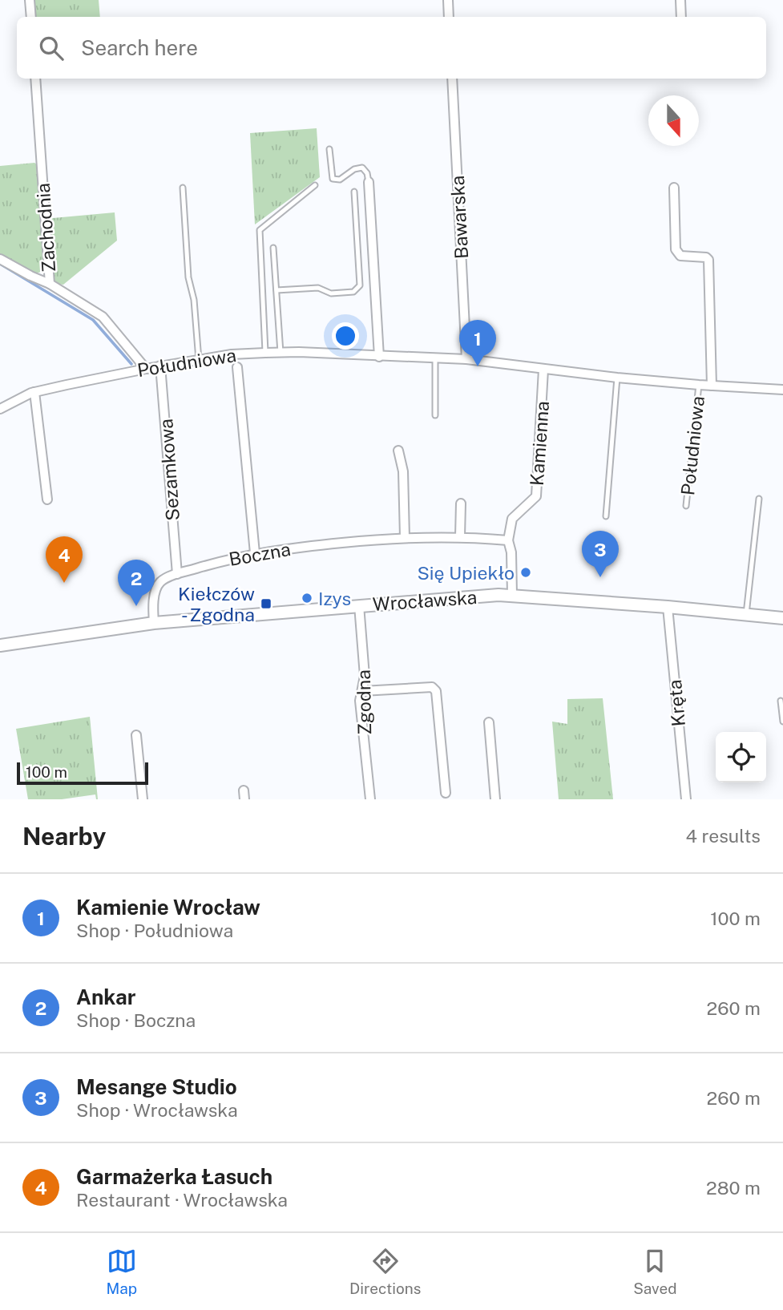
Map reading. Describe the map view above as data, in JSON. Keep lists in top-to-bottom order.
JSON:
{
  "streets": {
    "street": [
      "Bawarska",
      "Zachodnia",
      "Południowa",
      "Kamienna",
      "Sezamkowa",
      "Boczna",
      "Wrocławska",
      "Zgodna",
      "Kręta"
    ]
  },
  "crossings": [
    ["Bawarska", "Południowa"],
    ["Zachodnia", "Południowa"],
    ["Południowa", "Kamienna"],
    ["Południowa", "Sezamkowa"],
    ["Kamienna", "Boczna"],
    ["Sezamkowa", "Boczna"],
    ["Boczna", "Wrocławska"],
    ["Wrocławska", "Zgodna"],
    ["Wrocławska", "Kręta"]
  ],
  "places": {
    "other": ["Się Upiekło", "Izys"],
    "transit": ["Kiełczów - Zgodna"]
  },
  "scale_bar": "100 m",
  "north": "bottom",
  "page": {
    "search": "Search here",
    "pins": [
      "1",
      "3",
      "4",
      "2"
    ],
    "scale": "100 m",
    "heading": ["Nearby", "4 results"],
    "list": [
      {
        "mark": "1",
        "name": "Kamienie Wrocław",
        "note": "Shop · Południowa",
        "value": "100 m"
      },
      {
        "mark": "2",
        "name": "Ankar",
        "note": "Shop · Boczna",
        "value": "260 m"
      },
      {
        "mark": "3",
        "name": "Mesange Studio",
        "note": "Shop · Wrocławska",
        "value": "260 m"
      },
      {
        "mark": "4",
        "name": "Garmażerka Łasuch",
        "note": "Restaurant · Wrocławska",
        "value": "280 m"
      }
    ],
    "nav": ["Map", "Directions", "Saved"]
  }
}
